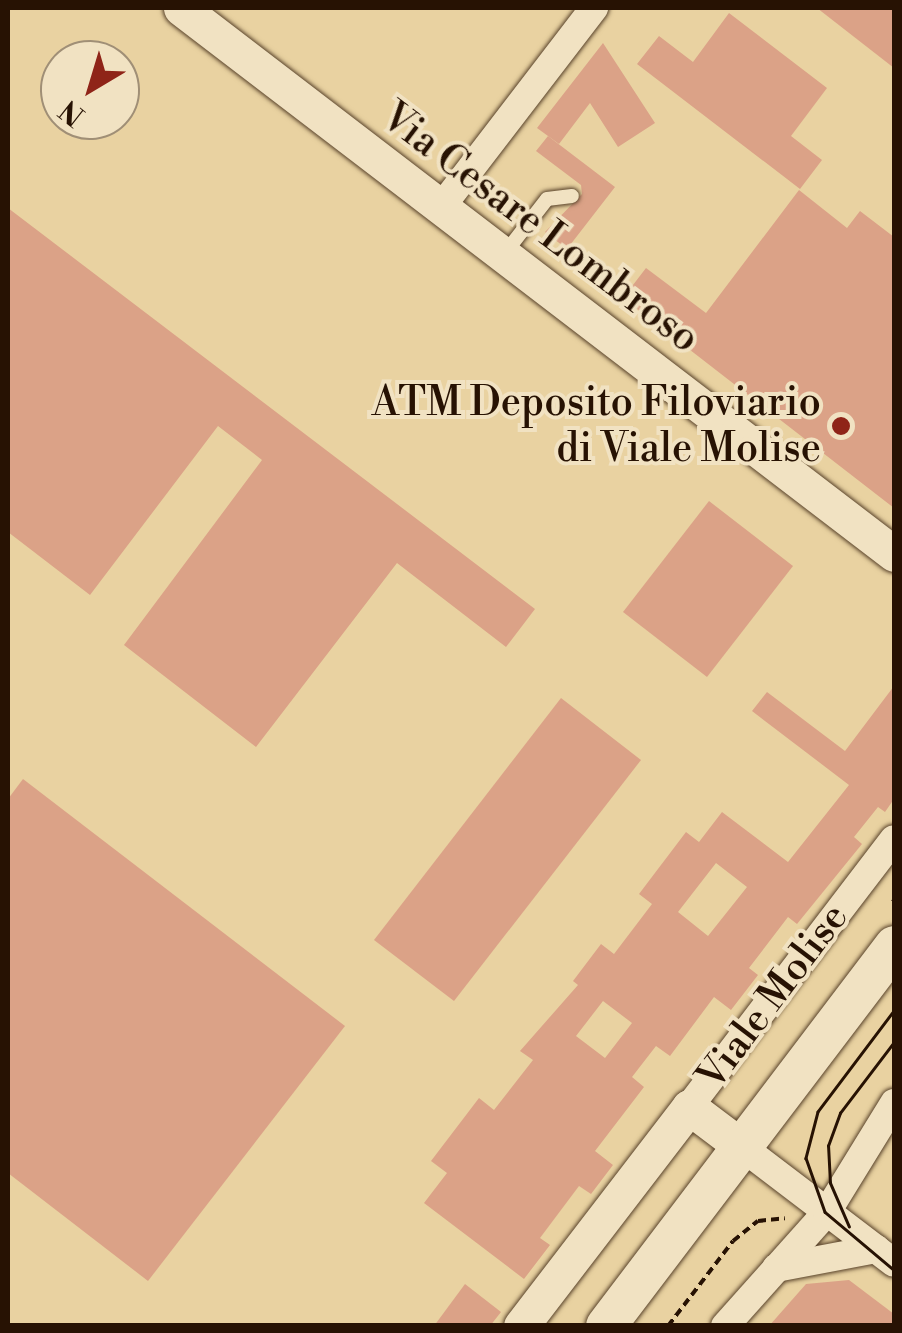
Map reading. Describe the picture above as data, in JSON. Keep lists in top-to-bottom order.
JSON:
{
  "streets": {
    "main road": ["Viale Molise"],
    "street": ["Via Cesare Lombroso"]
  },
  "places": ["ATM Deposito Filoviario di Viale Molise"],
  "north": "bottom left"
}
